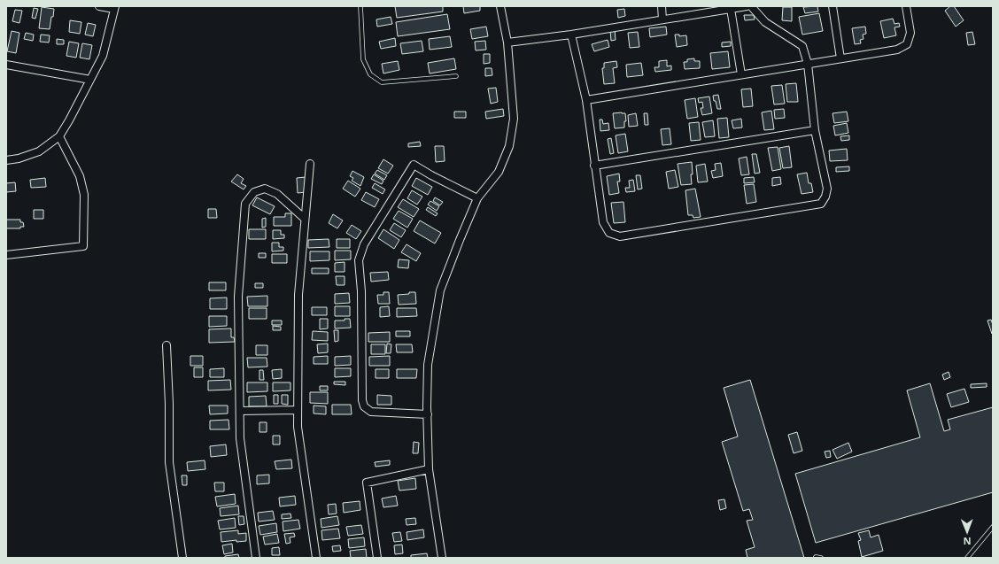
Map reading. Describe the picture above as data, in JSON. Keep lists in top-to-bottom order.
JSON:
{
  "north": "bottom"
}
